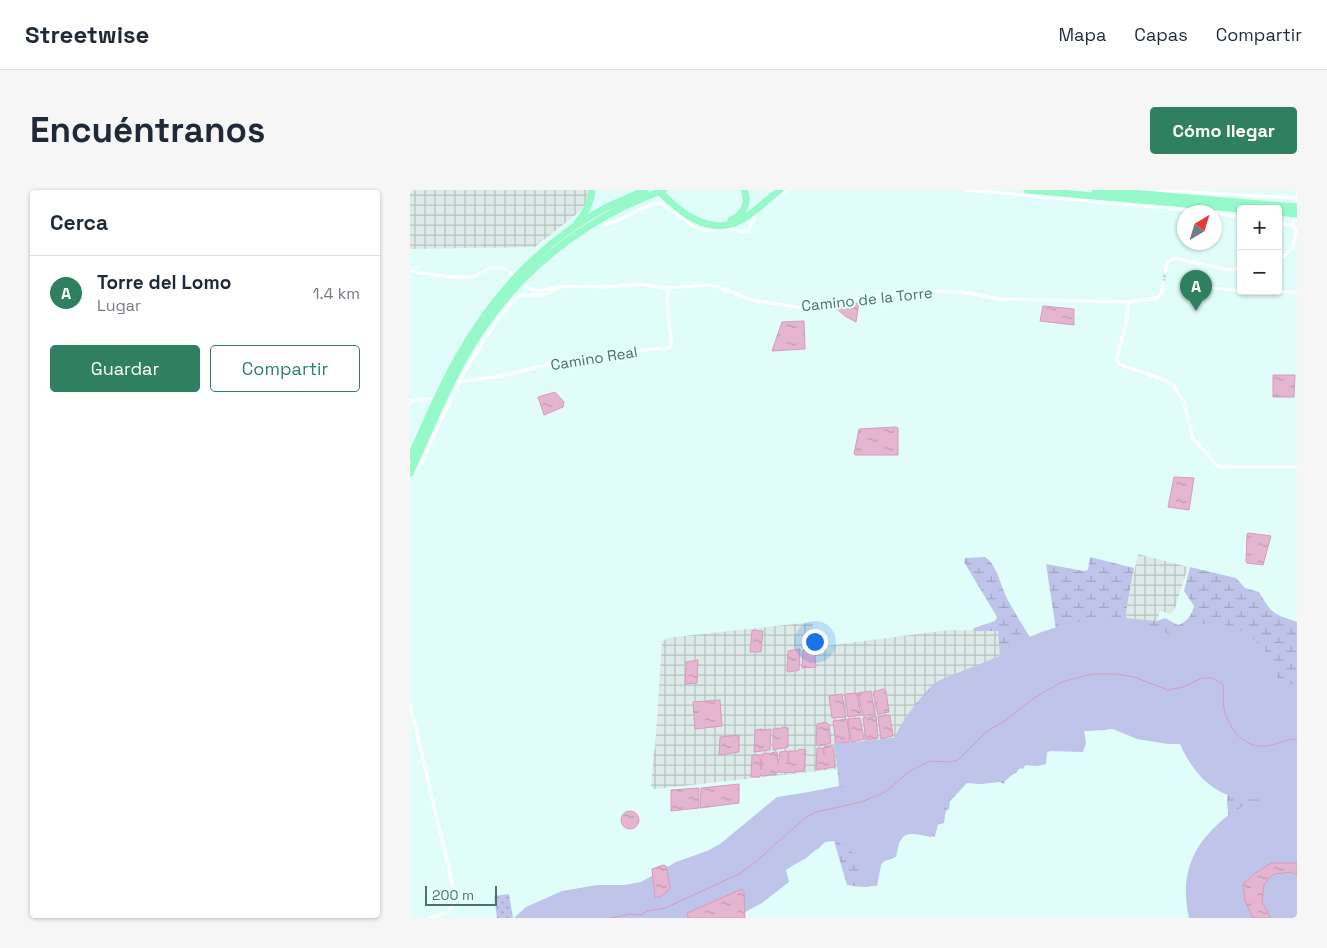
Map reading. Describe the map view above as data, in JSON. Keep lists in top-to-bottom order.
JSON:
{
  "streets": {
    "street": ["Camino de la Torre", "Camino Real"]
  },
  "crossings": [
    ["Camino de la Torre", "Camino Real"]
  ],
  "scale_bar": "200 m",
  "north": "top right",
  "page": {
    "header": "Streetwise",
    "nav": ["Mapa", "Capas", "Compartir"],
    "buttons": [
      "Cómo llegar",
      ["Guardar", "Compartir"]
    ],
    "title": "Encuéntranos",
    "heading": "Cerca",
    "map_buttons": ["+", "−"],
    "list": [
      {
        "mark": "A",
        "name": "Torre del Lomo",
        "note": "Lugar",
        "value": "1.4 km"
      }
    ],
    "pins": "A",
    "scale": "200 m"
  }
}
